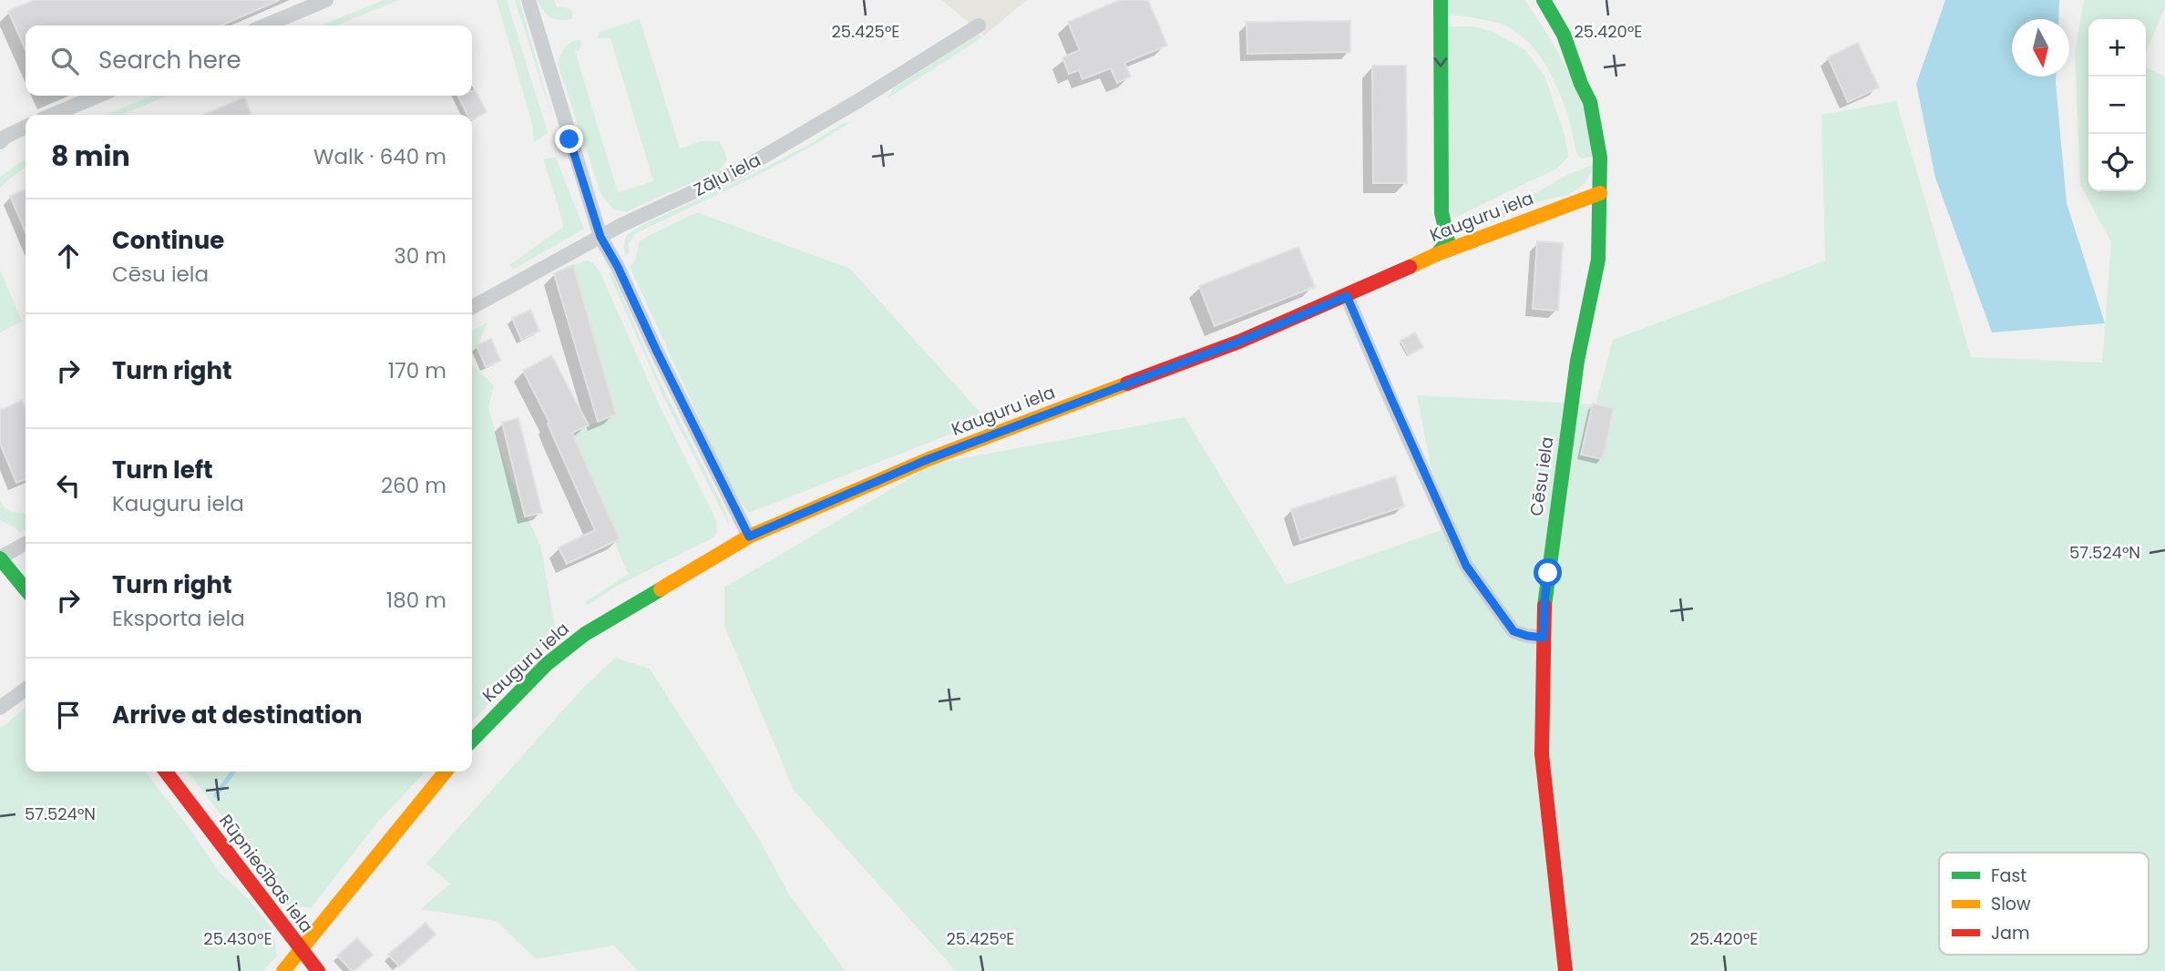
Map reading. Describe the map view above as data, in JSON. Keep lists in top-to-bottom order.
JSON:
{
  "streets": {
    "main road": ["Kauguru iela", "Cēsu iela", "Rūpniecības iela"],
    "street": ["Zāļu iela"]
  },
  "crossings": [
    ["Kauguru iela", "Cēsu iela"]
  ],
  "legend": ["Fast", "Slow", "Jam"],
  "north": "bottom",
  "page": {
    "map_buttons": ["+", "−"],
    "search": "Search here",
    "heading": ["8 min", "Walk · 640 m"],
    "list": [
      ["Continue", "Cēsu iela", "30 m"],
      ["Turn right", "170 m"],
      ["Turn left", "Kauguru iela", "260 m"],
      ["Turn right", "Eksporta iela", "180 m"],
      "Arrive at destination"
    ]
  },
  "coordinates": [
    "25.425°E",
    "25.420°E",
    "57.524°N",
    "25.430°E"
  ]
}
